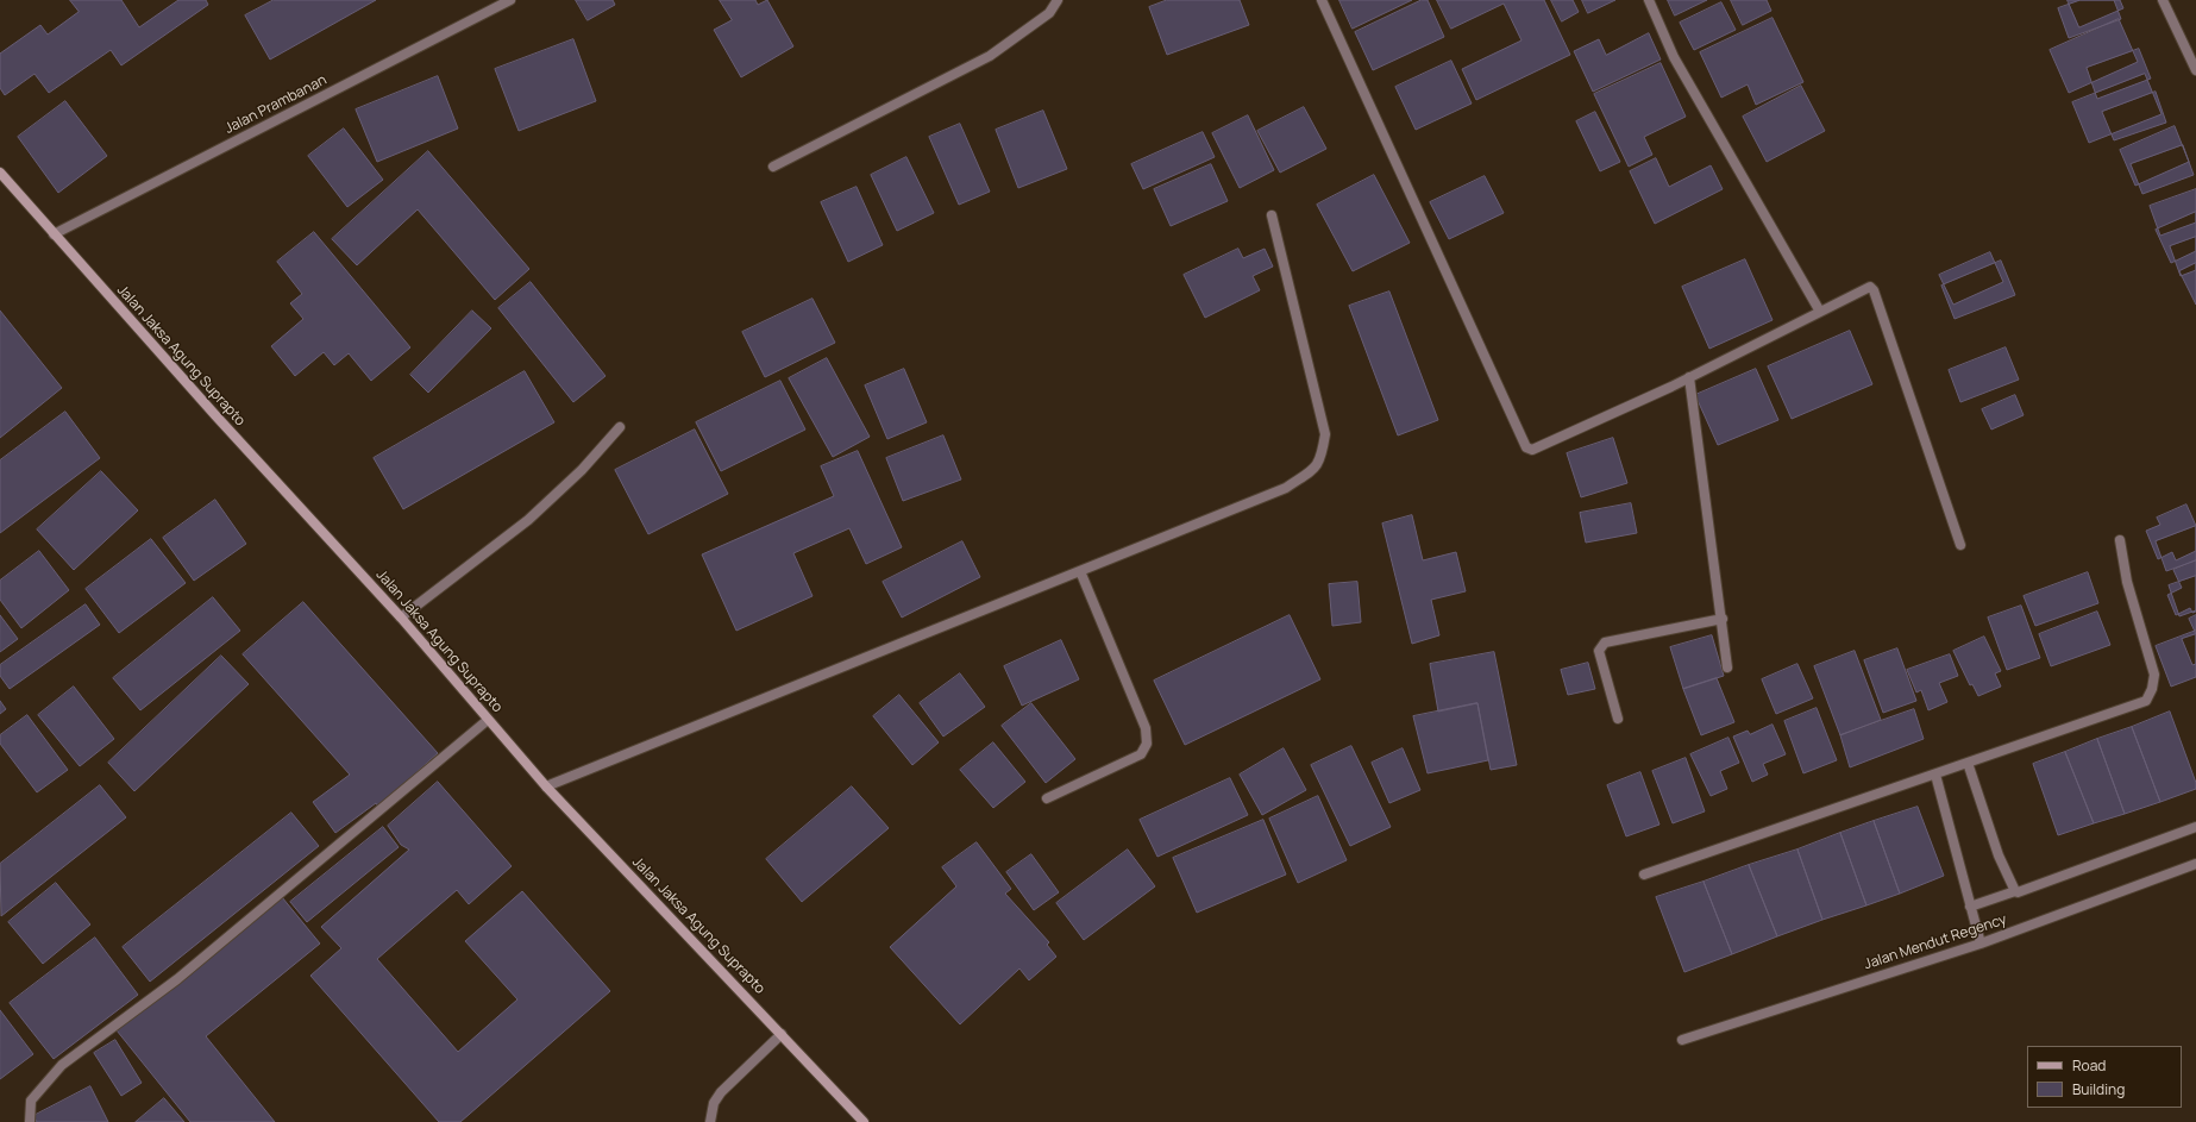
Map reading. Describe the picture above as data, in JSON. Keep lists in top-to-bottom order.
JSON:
{
  "streets": {
    "main road": ["Jalan Jaksa Agung Suprapto"],
    "street": ["Jalan Prambanan", "Jalan Mendut Regency"]
  },
  "crossings": [
    ["Jalan Prambanan", "Jalan Jaksa Agung Suprapto"]
  ],
  "legend": ["Road", "Building"]
}
